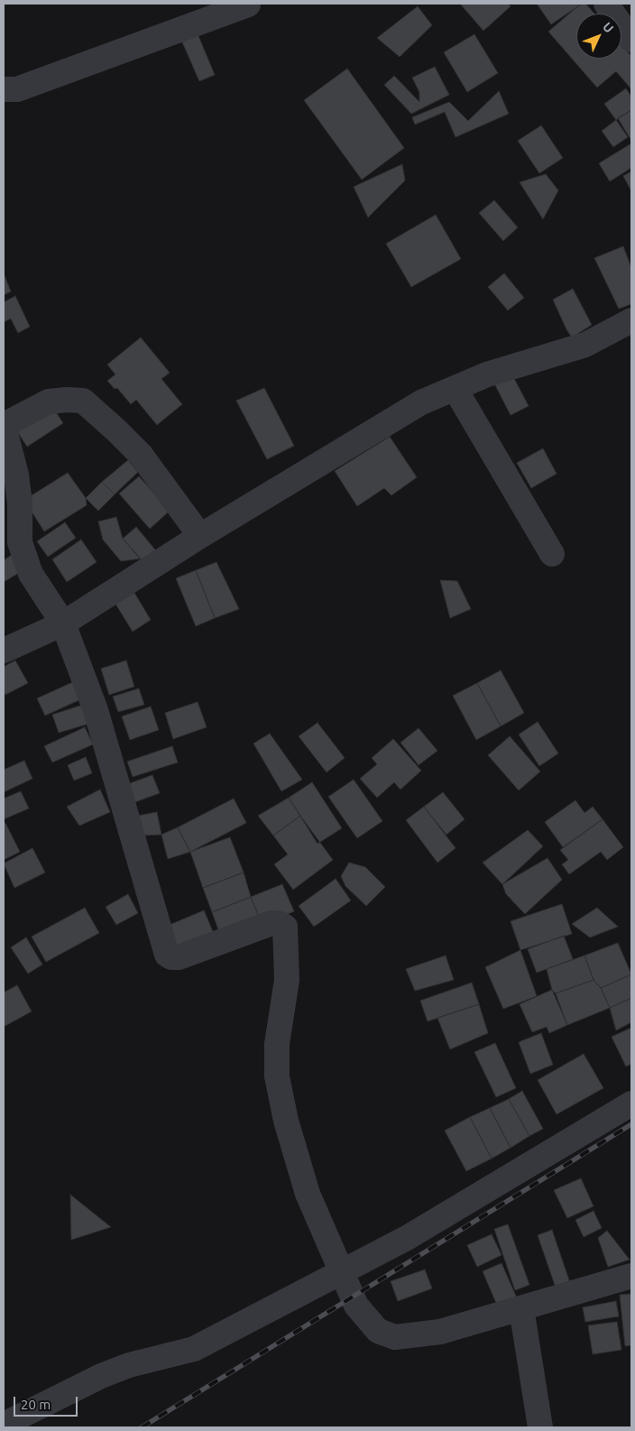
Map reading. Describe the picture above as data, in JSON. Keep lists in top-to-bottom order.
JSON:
{
  "scale_bar": "20 m",
  "north": "top right"
}
